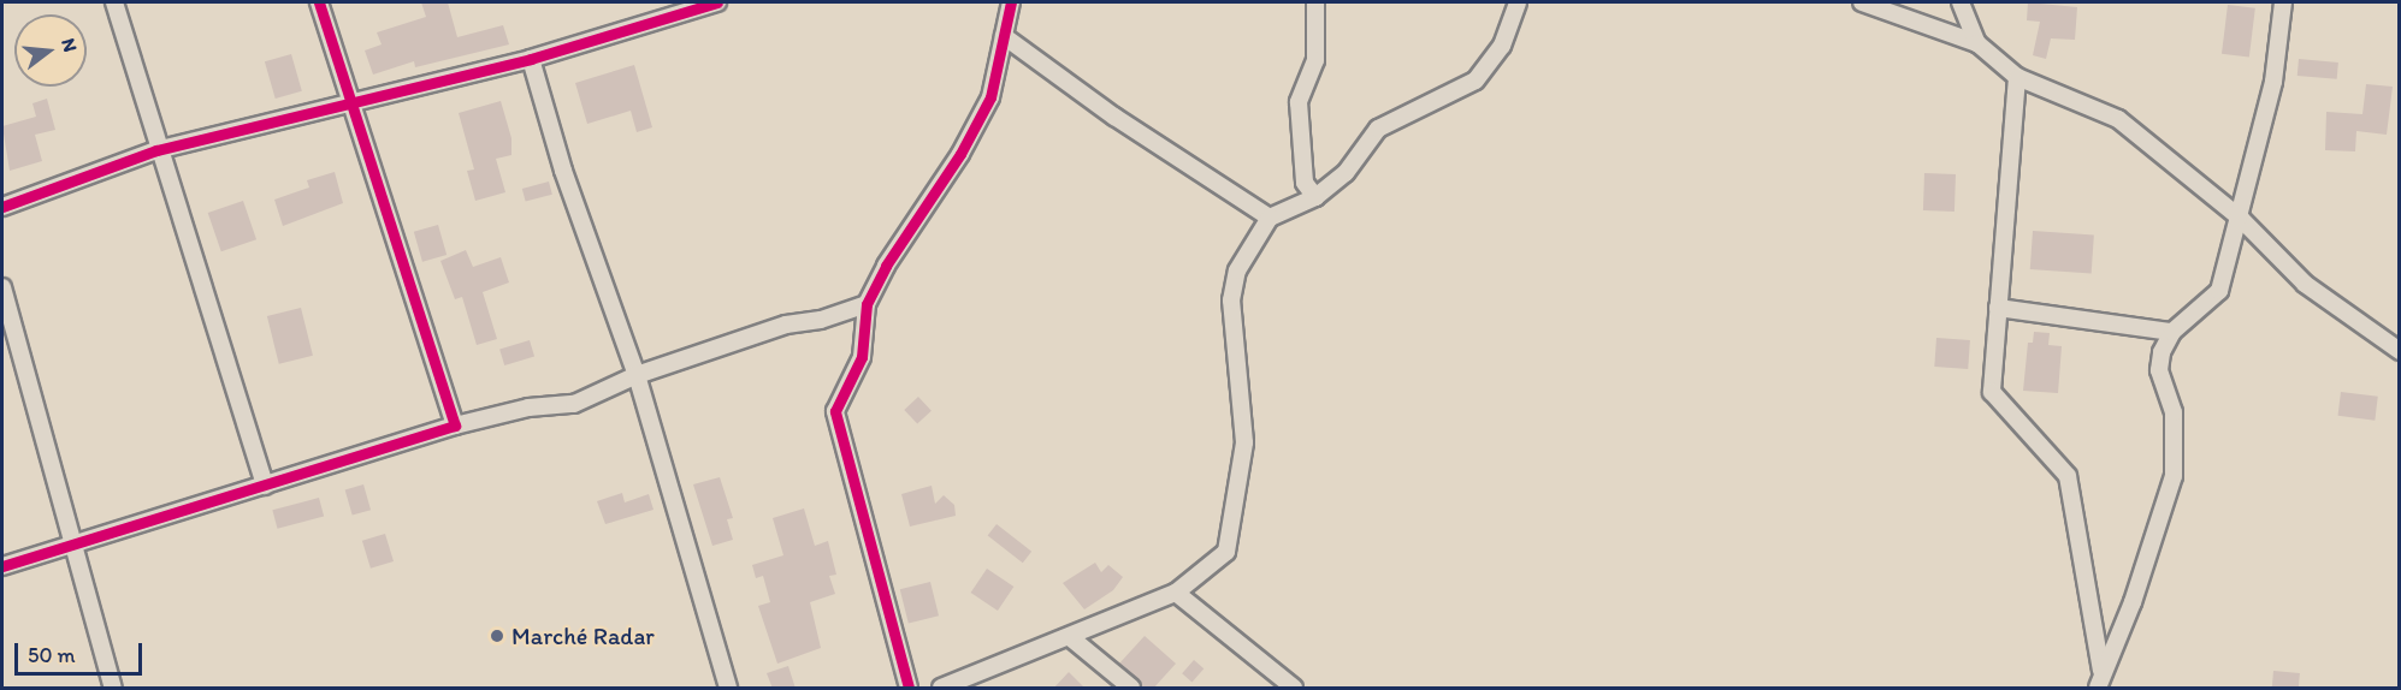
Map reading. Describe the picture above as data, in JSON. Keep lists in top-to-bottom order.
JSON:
{
  "places": ["Marché Radar"],
  "scale_bar": "50 m",
  "north": "right"
}
